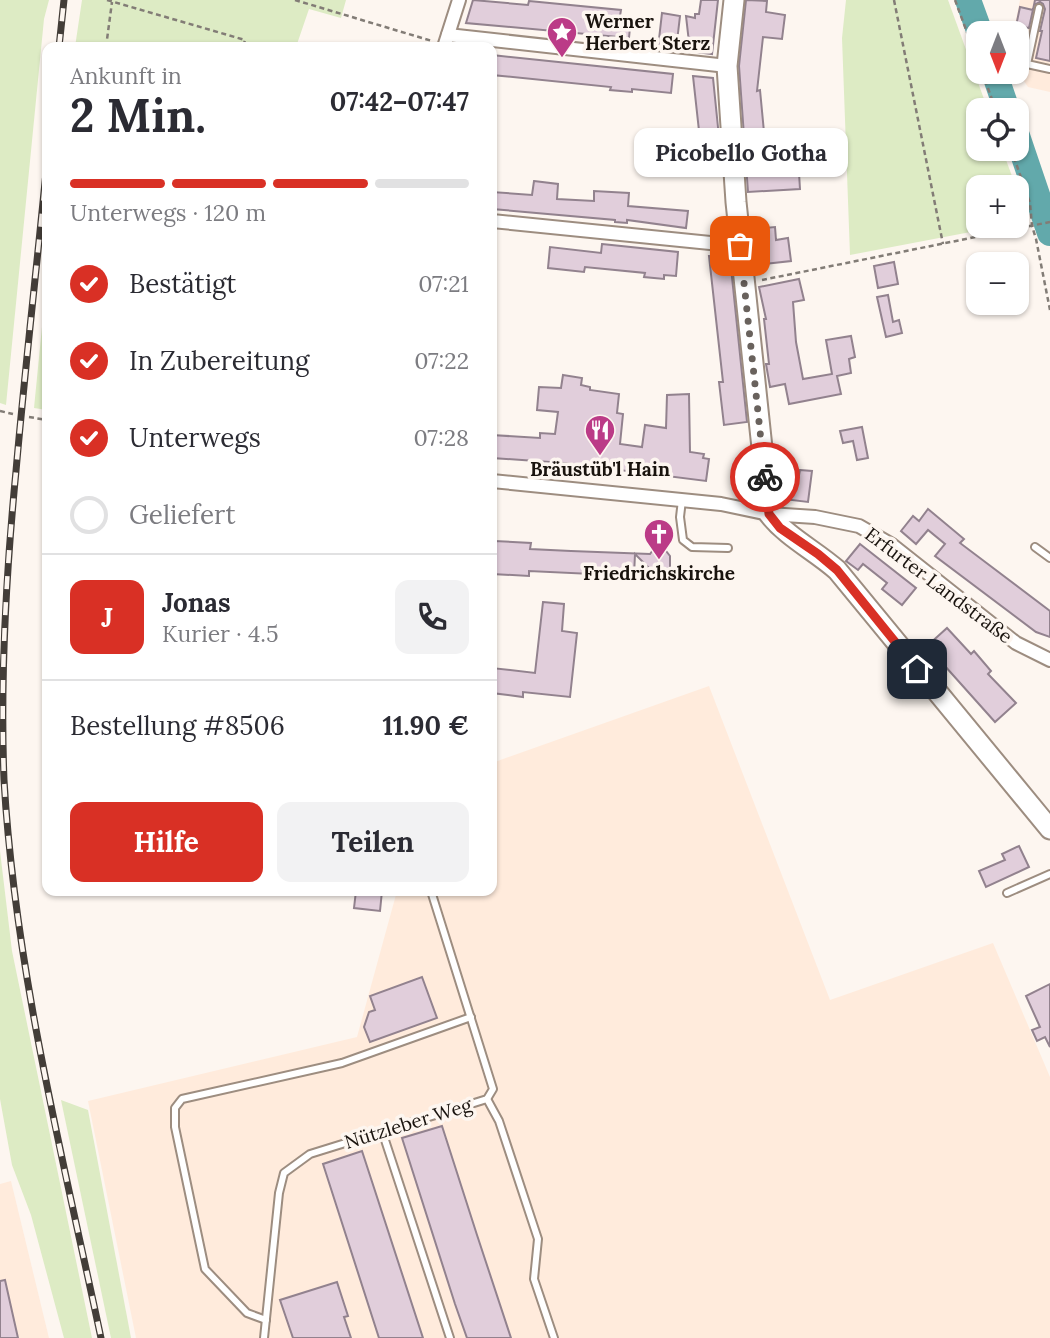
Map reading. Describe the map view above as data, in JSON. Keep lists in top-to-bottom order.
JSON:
{
  "streets": {
    "street": ["Erfurter Landstraße"],
    "lane": ["Nützleber Weg"]
  },
  "places": {
    "place": ["Werner Herbert Sterz"],
    "other": ["Picobello Gotha"],
    "restaurant": ["Bräustüb'l Hain"],
    "church": ["Friedrichskirche"]
  },
  "north": "bottom",
  "page": {
    "map_buttons": ["+", "−"],
    "heading": ["2 Min.", "Ankunft in", "07:42–07:47"],
    "panel": [
      "Jonas",
      "Kurier · 4.5",
      "Bestellung #8506",
      "11.90 €"
    ],
    "bubble": "Picobello Gotha",
    "bar": "Unterwegs · 120 m",
    "list": [
      ["Bestätigt", "07:21"],
      ["In Zubereitung", "07:22"],
      ["Unterwegs", "07:28"],
      "Geliefert"
    ],
    "round": "J",
    "buttons": ["Hilfe", "Teilen"]
  }
}
